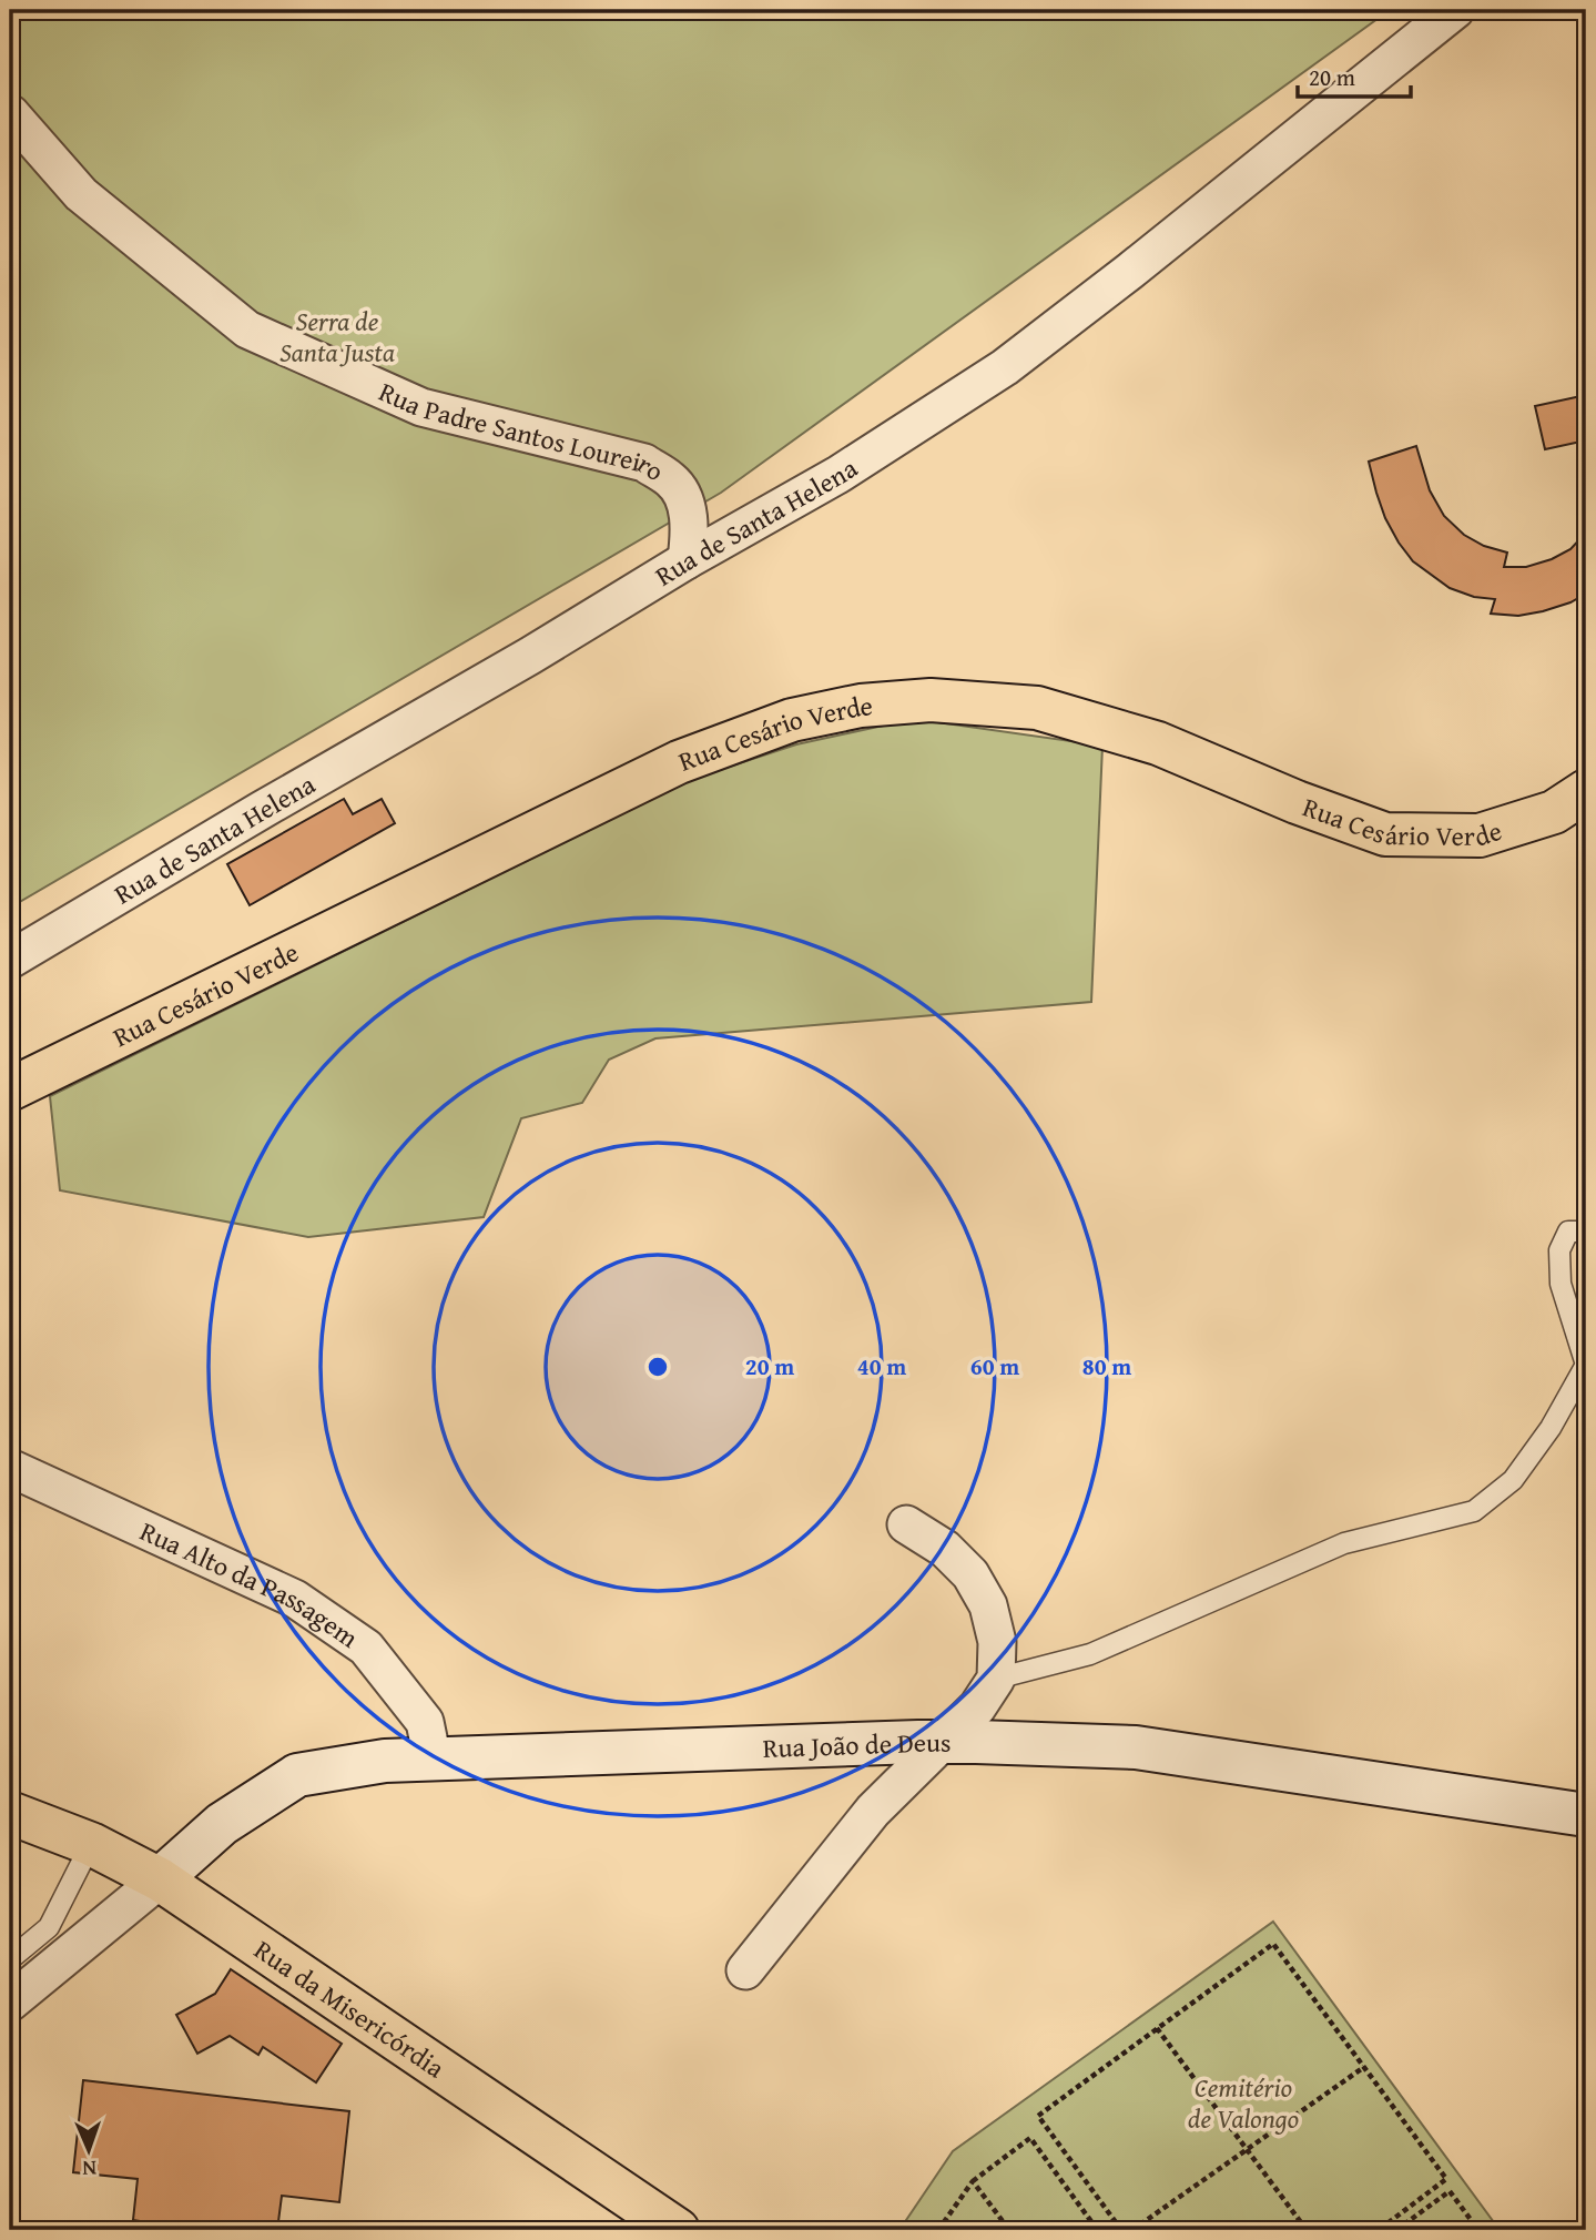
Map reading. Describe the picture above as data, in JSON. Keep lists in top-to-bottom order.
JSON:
{
  "streets": {
    "main road": ["Rua Cesário Verde", "Rua da Misericórdia"],
    "street": [
      "Rua Padre Santos Loureiro",
      "Rua de Santa Helena",
      "Rua Alto da Passagem",
      "Rua João de Deus"
    ]
  },
  "crossings": [
    ["Rua Padre Santos Loureiro", "Rua de Santa Helena"],
    ["Rua Alto da Passagem", "Rua João de Deus"],
    ["Rua João de Deus", "Rua da Misericórdia"]
  ],
  "parks": ["Serra de Santa Justa", "Cemitério de Valongo"],
  "scale_bar": "20 m",
  "north": "bottom",
  "rings": [
    "20 m",
    "40 m",
    "60 m",
    "80 m"
  ]
}
